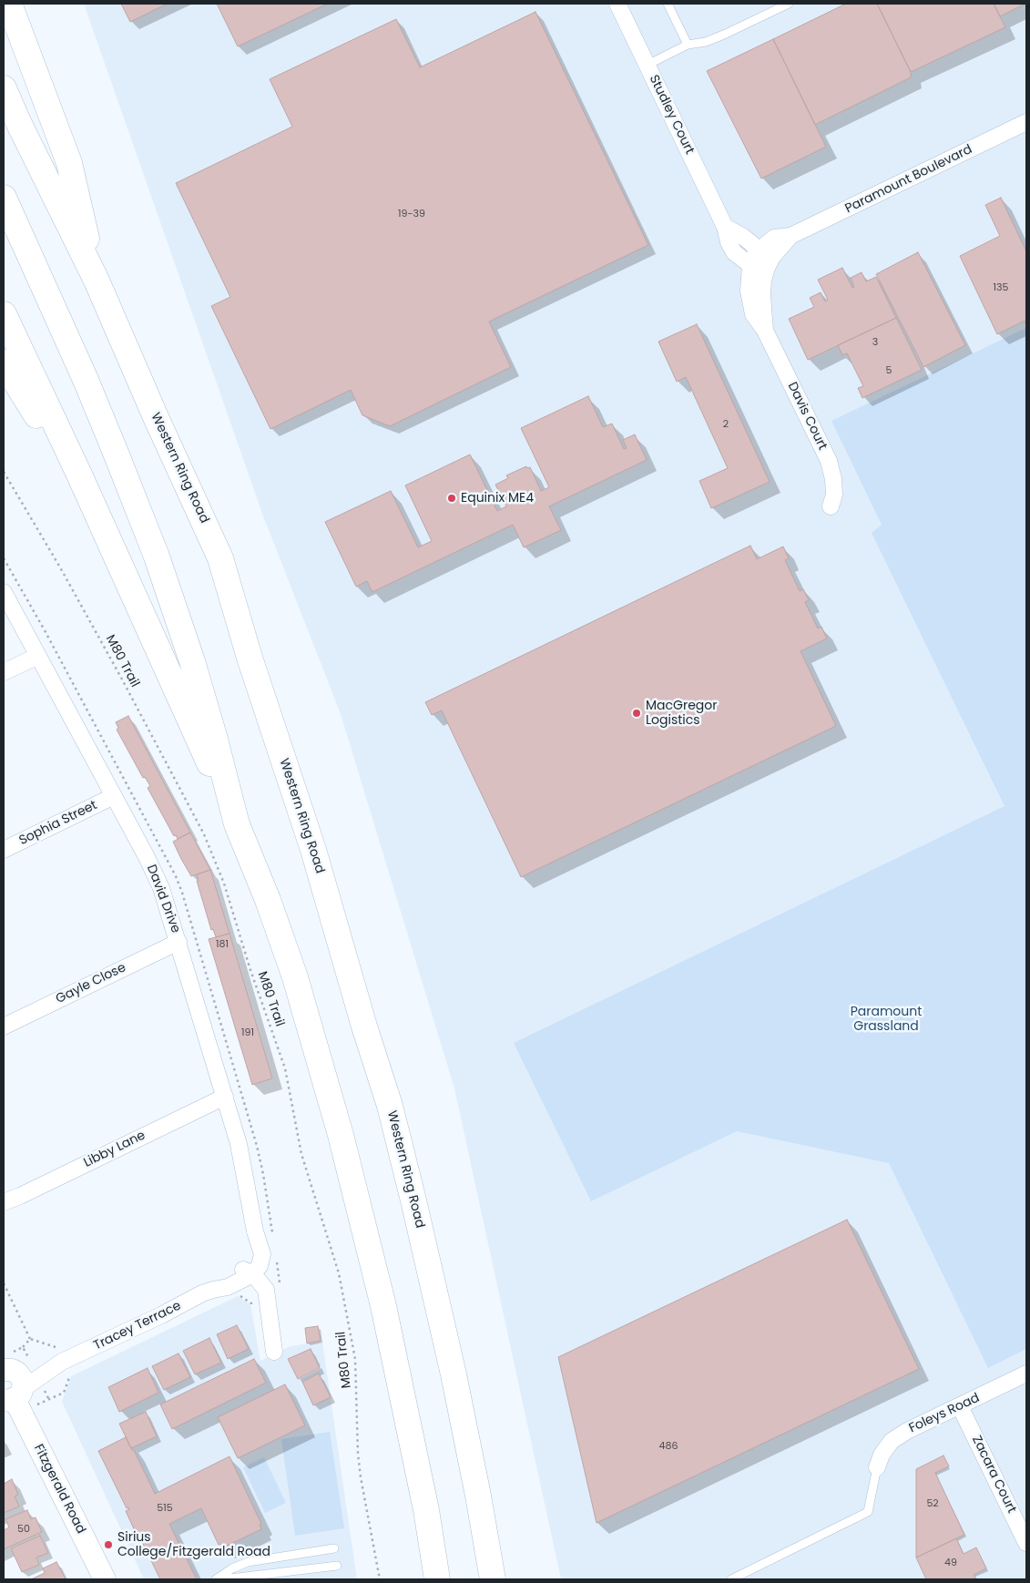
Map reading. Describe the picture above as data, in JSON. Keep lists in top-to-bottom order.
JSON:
{
  "streets": {
    "highway": ["Western Ring Road"],
    "street": [
      "Studley Court",
      "Paramount Boulevard",
      "Davis Court",
      "Sophia Street",
      "David Drive",
      "Gayle Close",
      "Libby Lane",
      "Tracey Terrace",
      "Foleys Road",
      "Zacara Court",
      "Fitzgerald Road"
    ],
    "path": ["M80 Trail"]
  },
  "crossings": [
    ["Studley Court", "Paramount Boulevard"],
    ["Studley Court", "Davis Court"],
    ["Paramount Boulevard", "Davis Court"],
    ["Sophia Street", "David Drive"],
    ["David Drive", "Gayle Close"],
    ["David Drive", "Libby Lane"],
    ["David Drive", "Tracey Terrace"],
    ["Tracey Terrace", "Fitzgerald Road"],
    ["Foleys Road", "Zacara Court"]
  ],
  "parks": ["Paramount Grassland"],
  "places": ["Equinix ME4", "MacGregor Logistics", "Sirius College/Fitzgerald Road"],
  "house_numbers": [
    "19-39",
    "135",
    "3",
    "5",
    "2",
    "181",
    "191",
    "486",
    "52",
    "515",
    "50",
    "49"
  ]
}
